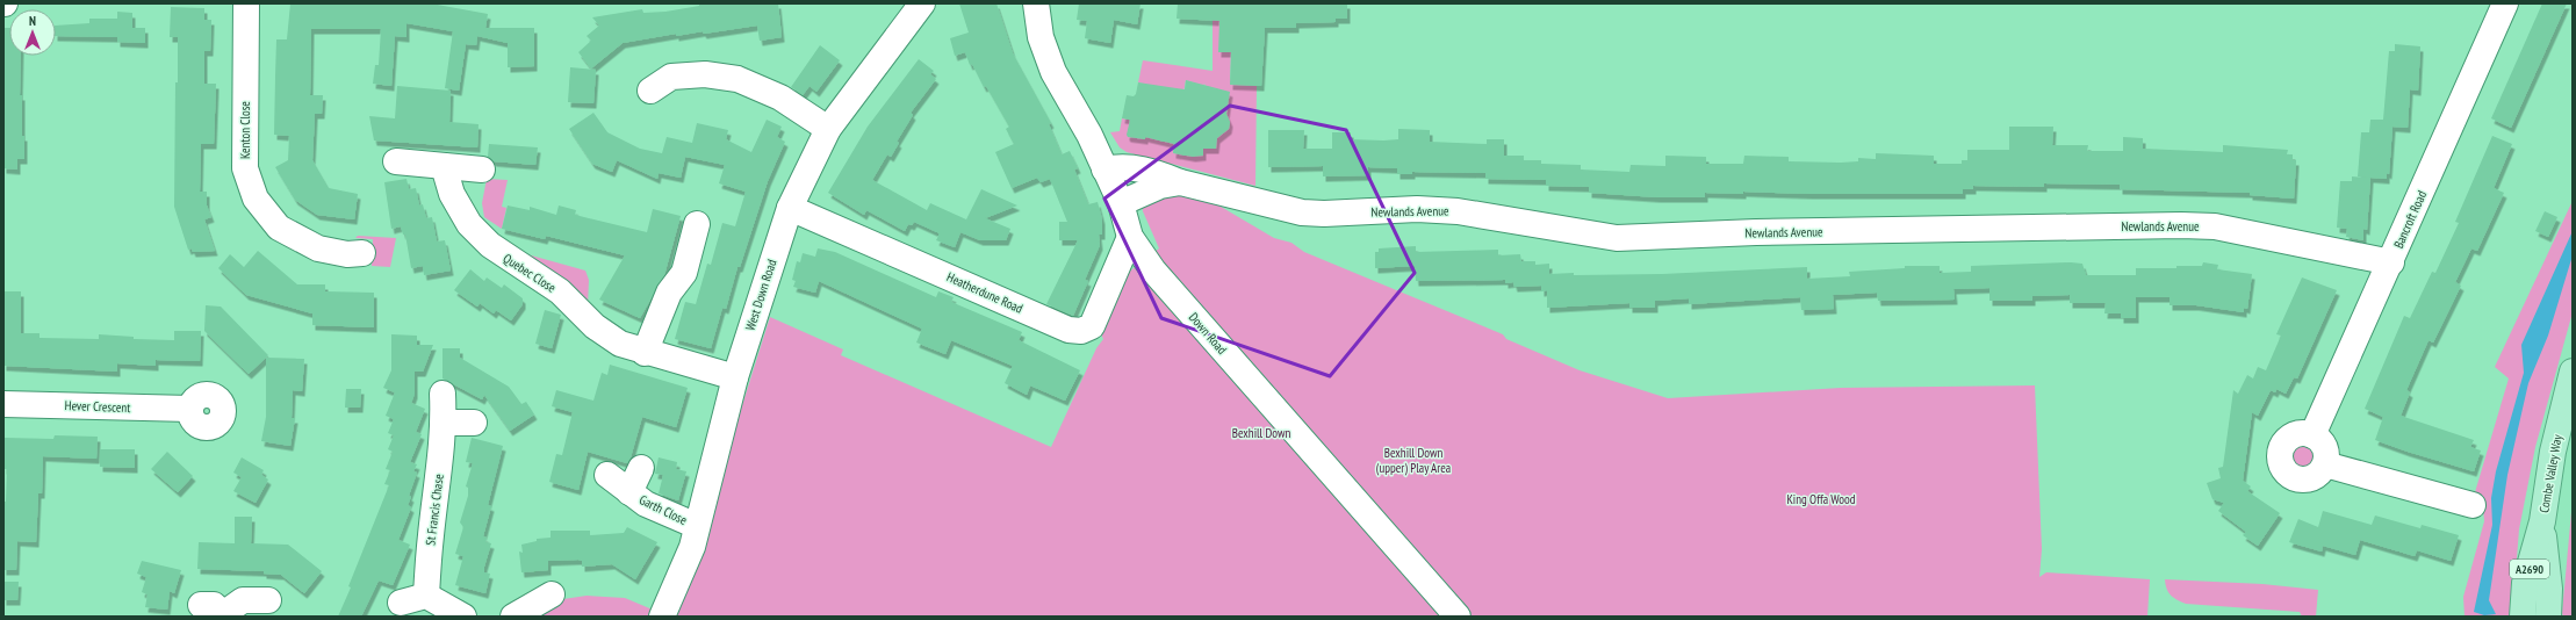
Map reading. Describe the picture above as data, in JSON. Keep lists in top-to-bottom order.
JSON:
{
  "streets": {
    "main road": ["Combe Valley Way", "A2690"],
    "street": [
      "Kenton Close",
      "Newlands Avenue",
      "Bancroft Road",
      "Quebec Close",
      "Heatherdune Road",
      "West Down Road",
      "Down Road",
      "Hever Crescent",
      "St Francis Chase",
      "Garth Close"
    ]
  },
  "crossings": [
    ["Newlands Avenue", "Bancroft Road"],
    ["Newlands Avenue", "Down Road"],
    ["Quebec Close", "West Down Road"],
    ["Heatherdune Road", "West Down Road"],
    ["Heatherdune Road", "Down Road"],
    ["West Down Road", "Garth Close"]
  ],
  "parks": ["Bexhill Down", "Bexhill Down (upper) Play Area", "King Offa Wood"],
  "north": "top"
}
